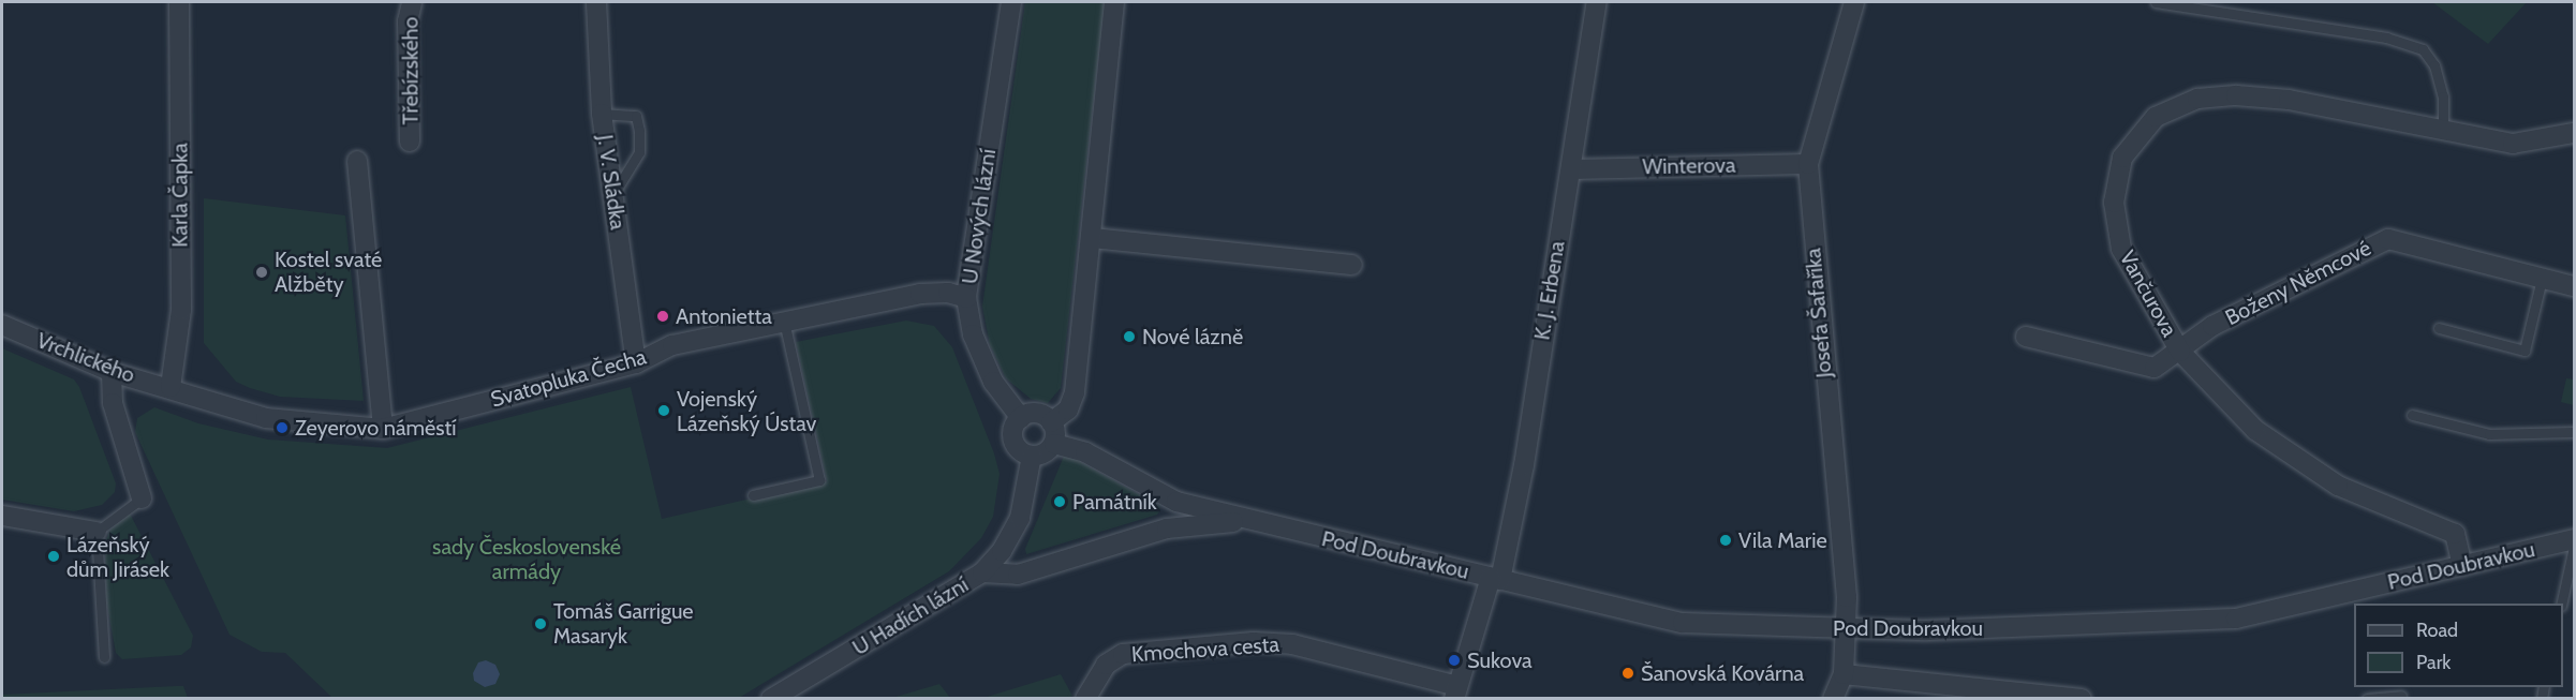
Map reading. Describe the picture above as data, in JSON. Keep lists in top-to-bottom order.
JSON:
{
  "streets": {
    "street": [
      "Třebízského",
      "Winterova",
      "J. V. Sládka",
      "Karla Čapka",
      "U Nových lázní",
      "Boženy Němcové",
      "K. J. Erbena",
      "Vančurova",
      "Josefa Šafaříka",
      "Vrchlického",
      "Svatopluka Čecha",
      "Pod Doubravkou",
      "U Hadích lázní",
      "Kmochova cesta"
    ]
  },
  "crossings": [
    ["Winterova", "K. J. Erbena"],
    ["Winterova", "Josefa Šafaříka"],
    ["J. V. Sládka", "Svatopluka Čecha"],
    ["Karla Čapka", "Vrchlického"],
    ["Karla Čapka", "Svatopluka Čecha"],
    ["U Nových lázní", "Svatopluka Čecha"],
    ["Boženy Němcové", "Vančurova"],
    ["K. J. Erbena", "Pod Doubravkou"],
    ["K. J. Erbena", "Kmochova cesta"],
    ["Vančurova", "Pod Doubravkou"],
    ["Josefa Šafaříka", "Pod Doubravkou"],
    ["Vrchlického", "Svatopluka Čecha"],
    ["Pod Doubravkou", "U Hadích lázní"]
  ],
  "parks": ["sady Československé armády"],
  "places": [
    "Kostel svaté Alžběty",
    "Antonietta",
    "Nové lázně",
    "Vojenský Lázeňský Ústav",
    "Zeyerovo náměstí",
    "Památník",
    "Vila Marie",
    "Lázeňský dům Jirásek",
    "Tomáš Garrigue Masaryk",
    "Sukova",
    "Šanovská Kovárna"
  ],
  "legend": ["Road", "Park"]
}
